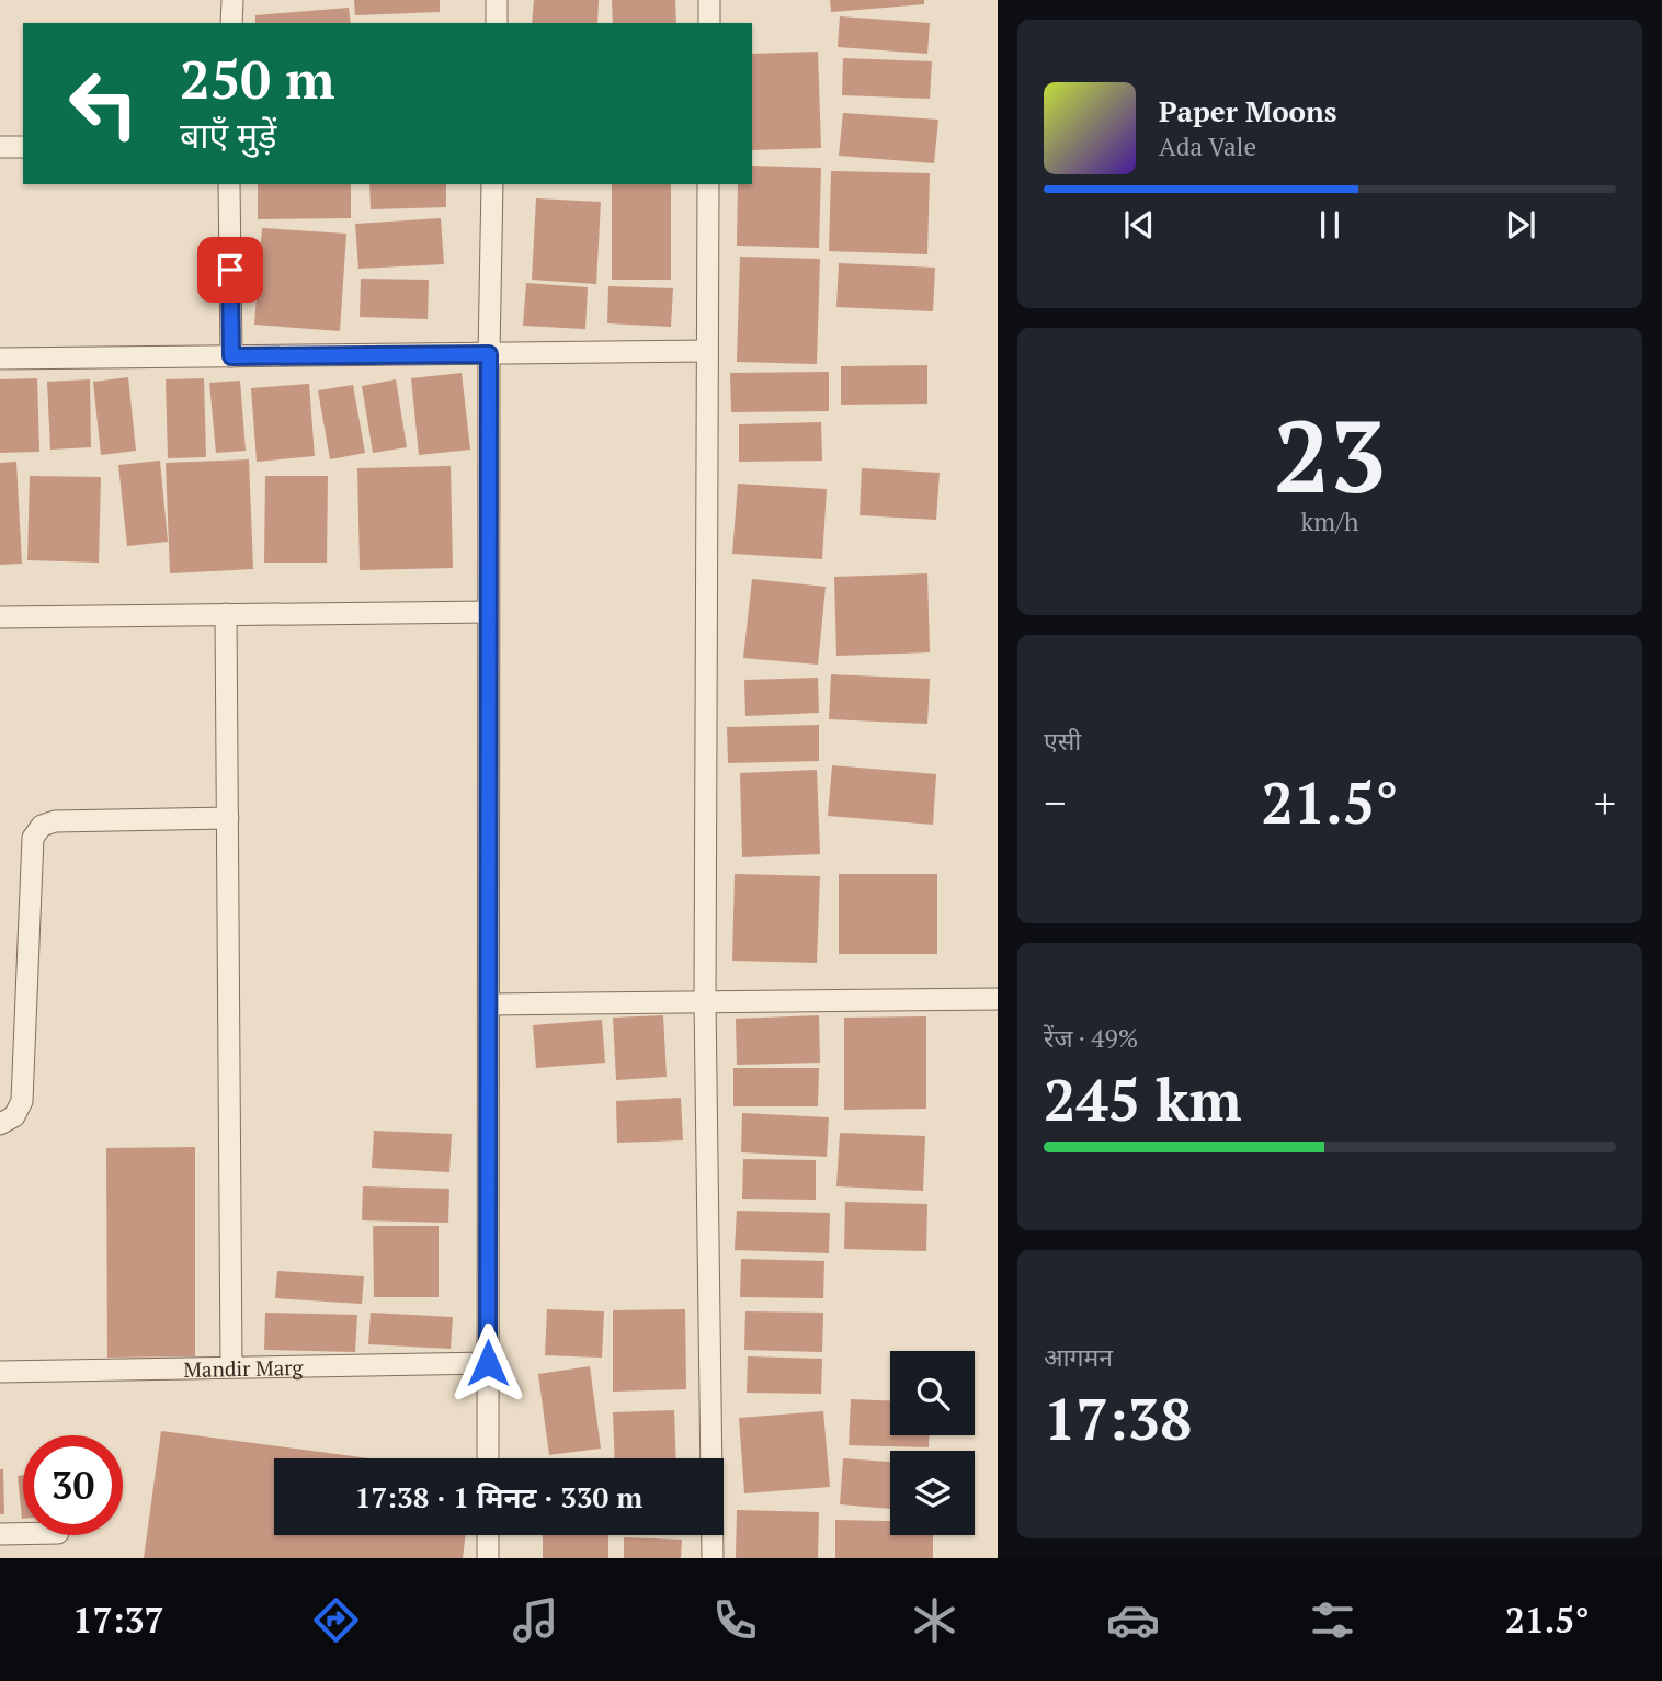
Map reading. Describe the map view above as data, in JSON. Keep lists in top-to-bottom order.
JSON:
{
  "streets": {
    "street": ["Mandir Marg"]
  },
  "page": {
    "turn": ["250 m", "बाएँ मुड़ें"],
    "song": ["Paper Moons", "Ada Vale"],
    "tile": [
      ["23", "km/h"],
      "एसी",
      ["रेंज · 49%", "245 km"],
      ["आगमन", "17:38"]
    ],
    "heat": ["−", "21.5°", "+"],
    "limit": "30",
    "trip": "17:38 · 1 मिनट · 330 m",
    "tabs": ["17:37", "21.5°"]
  }
}
